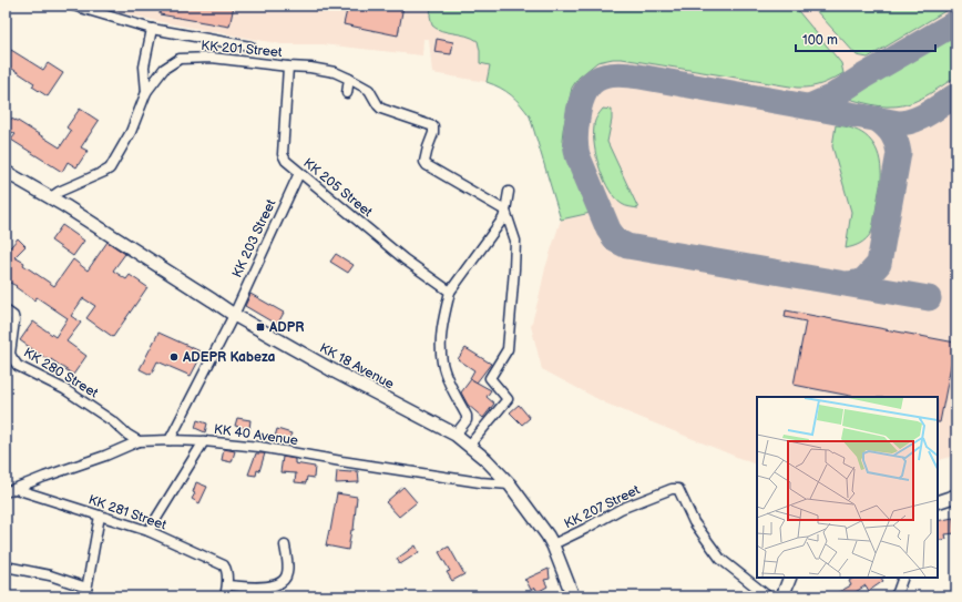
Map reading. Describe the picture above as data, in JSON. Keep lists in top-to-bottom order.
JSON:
{
  "streets": {
    "main road": ["KK 18 Avenue"],
    "street": [
      "KK 201 Street",
      "KK 205 Street",
      "KK 203 Street",
      "KK 280 Street",
      "KK 40 Avenue",
      "KK 207 Street",
      "KK 281 Street"
    ]
  },
  "crossings": [
    ["KK 201 Street", "KK 205 Street"],
    ["KK 201 Street", "KK 18 Avenue"],
    ["KK 205 Street", "KK 203 Street"],
    ["KK 203 Street", "KK 18 Avenue"],
    ["KK 203 Street", "KK 40 Avenue"],
    ["KK 18 Avenue", "KK 40 Avenue"],
    ["KK 18 Avenue", "KK 207 Street"],
    ["KK 280 Street", "KK 40 Avenue"],
    ["KK 40 Avenue", "KK 281 Street"]
  ],
  "places": {
    "transit": ["ADPR"],
    "other": ["ADEPR Kabeza"]
  },
  "scale_bar": "100 m"
}
